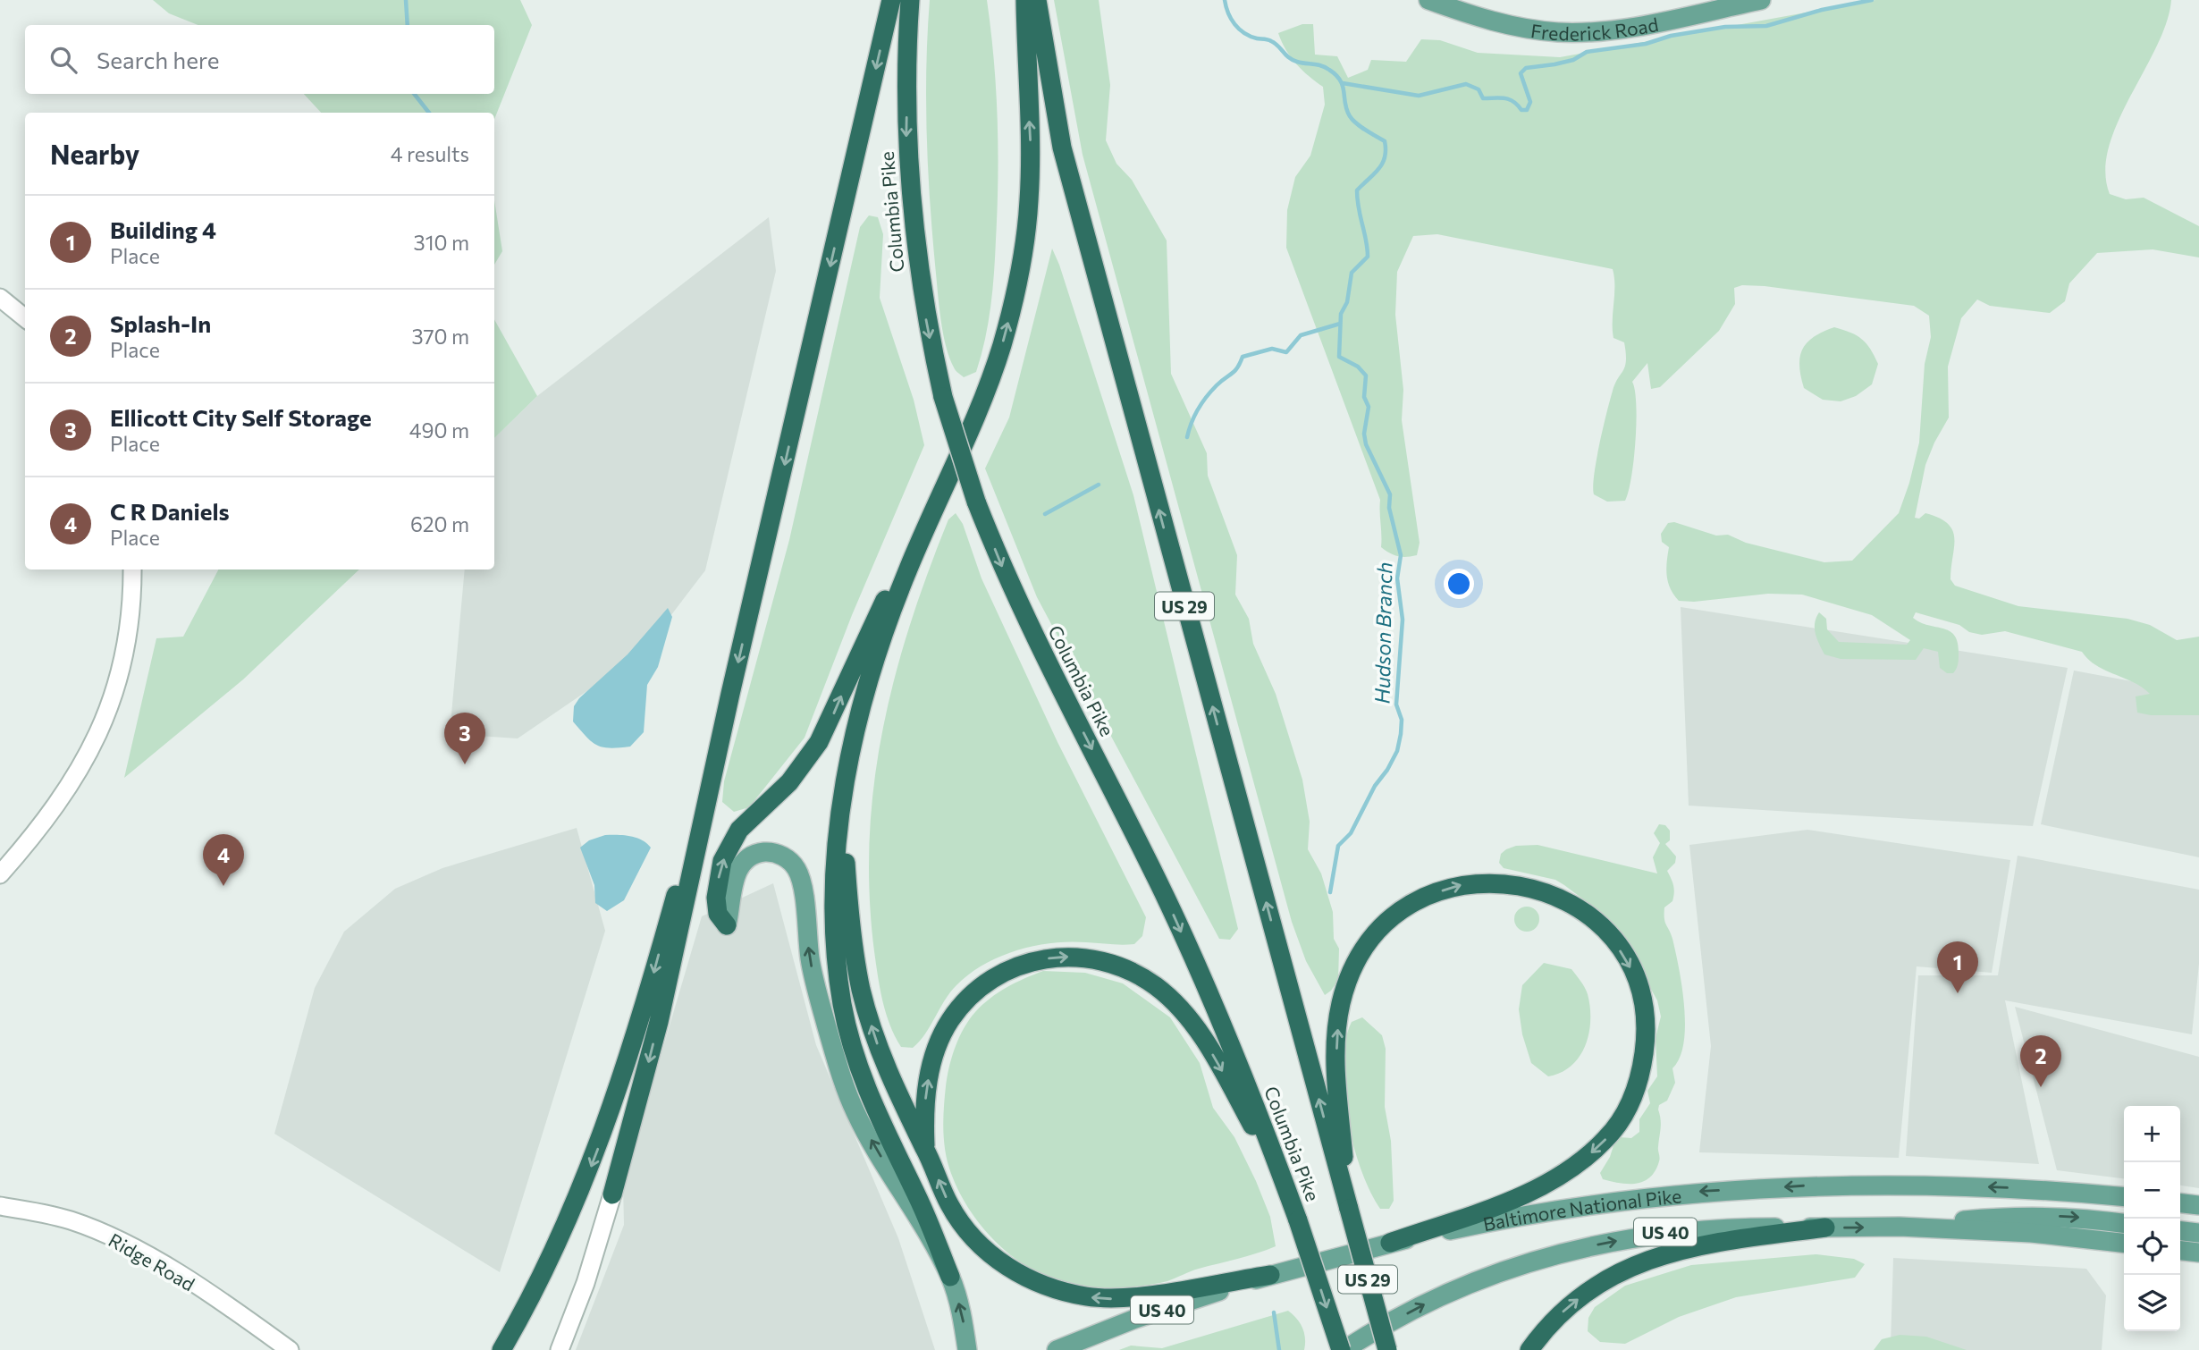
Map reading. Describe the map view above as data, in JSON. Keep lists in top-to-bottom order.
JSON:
{
  "streets": {
    "highway": ["Columbia Pike", "US 29"],
    "main road": ["Frederick Road", "Baltimore National Pike", "US 40"],
    "street": ["Ridge Road"]
  },
  "crossings": [
    ["Columbia Pike", "Baltimore National Pike"]
  ],
  "water": ["Hudson Branch"],
  "page": {
    "search": "Search here",
    "heading": ["Nearby", "4 results"],
    "list": [
      {
        "mark": "1",
        "name": "Building 4",
        "note": "Place",
        "value": "310 m"
      },
      {
        "mark": "2",
        "name": "Splash-In",
        "note": "Place",
        "value": "370 m"
      },
      {
        "mark": "3",
        "name": "Ellicott City Self Storage",
        "note": "Place",
        "value": "490 m"
      },
      {
        "mark": "4",
        "name": "C R Daniels",
        "note": "Place",
        "value": "620 m"
      }
    ],
    "pins": [
      "3",
      "4",
      "1",
      "2"
    ],
    "map_buttons": ["+", "−"]
  }
}
